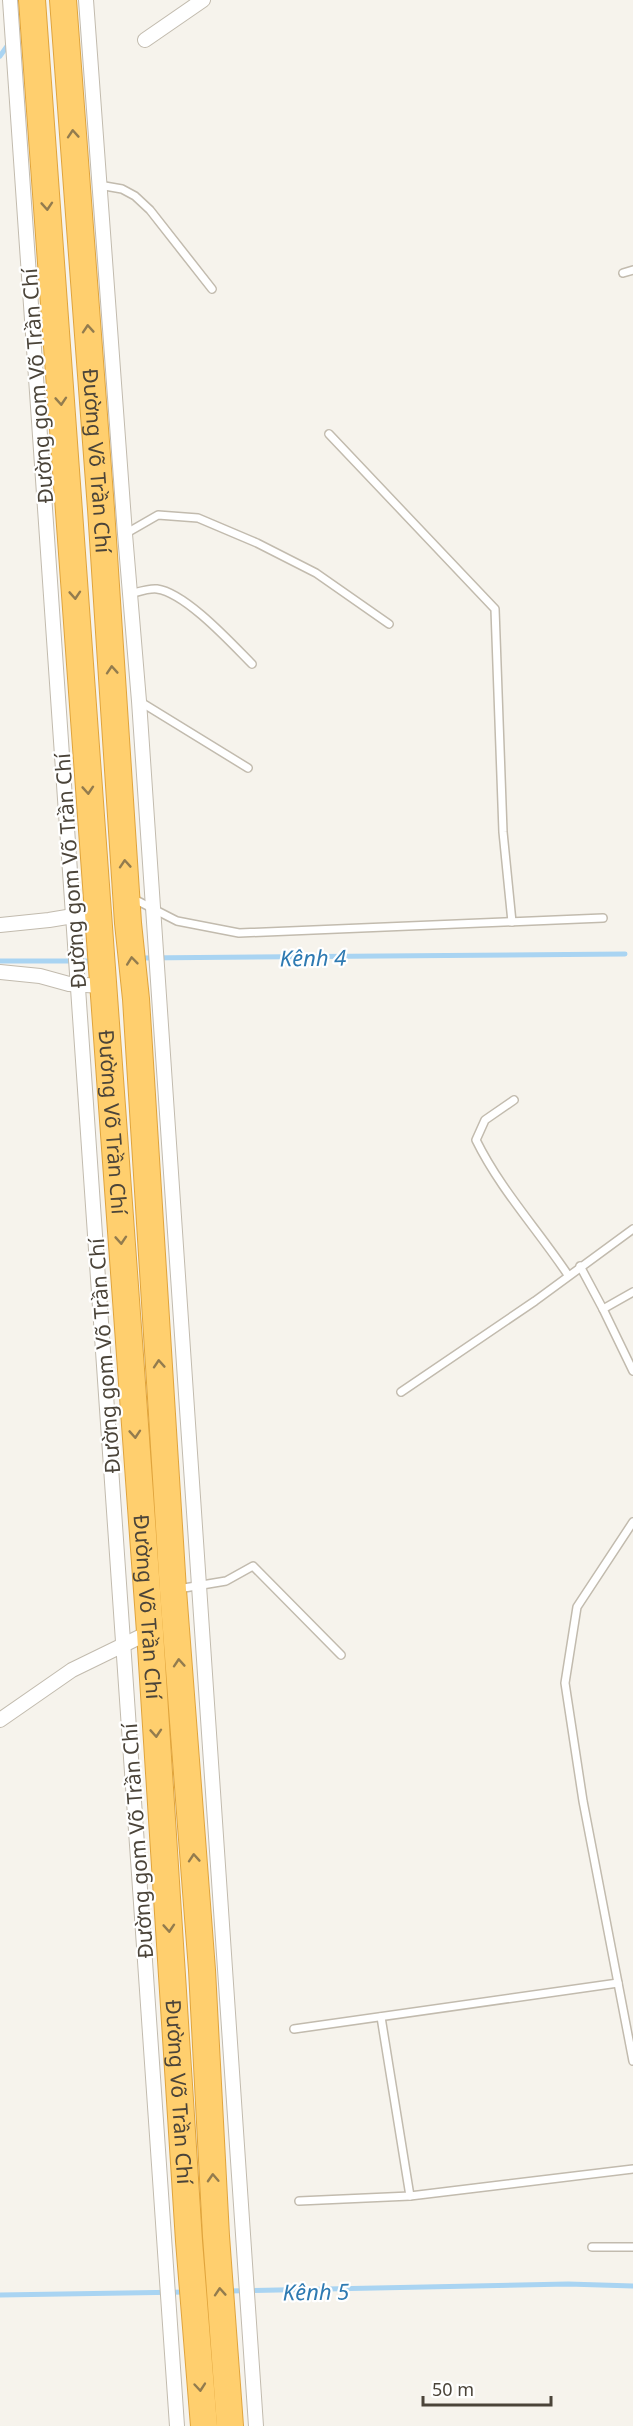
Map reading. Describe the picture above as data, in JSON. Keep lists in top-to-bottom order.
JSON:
{
  "streets": {
    "highway": ["Đường Võ Trần Chí"],
    "street": ["Đường gom Võ Trần Chí"]
  },
  "crossings": [
    ["Đường gom Võ Trần Chí", "Đường Võ Trần Chí"]
  ],
  "water": ["Kênh 4", "Kênh 5"],
  "scale_bar": "50 m"
}
